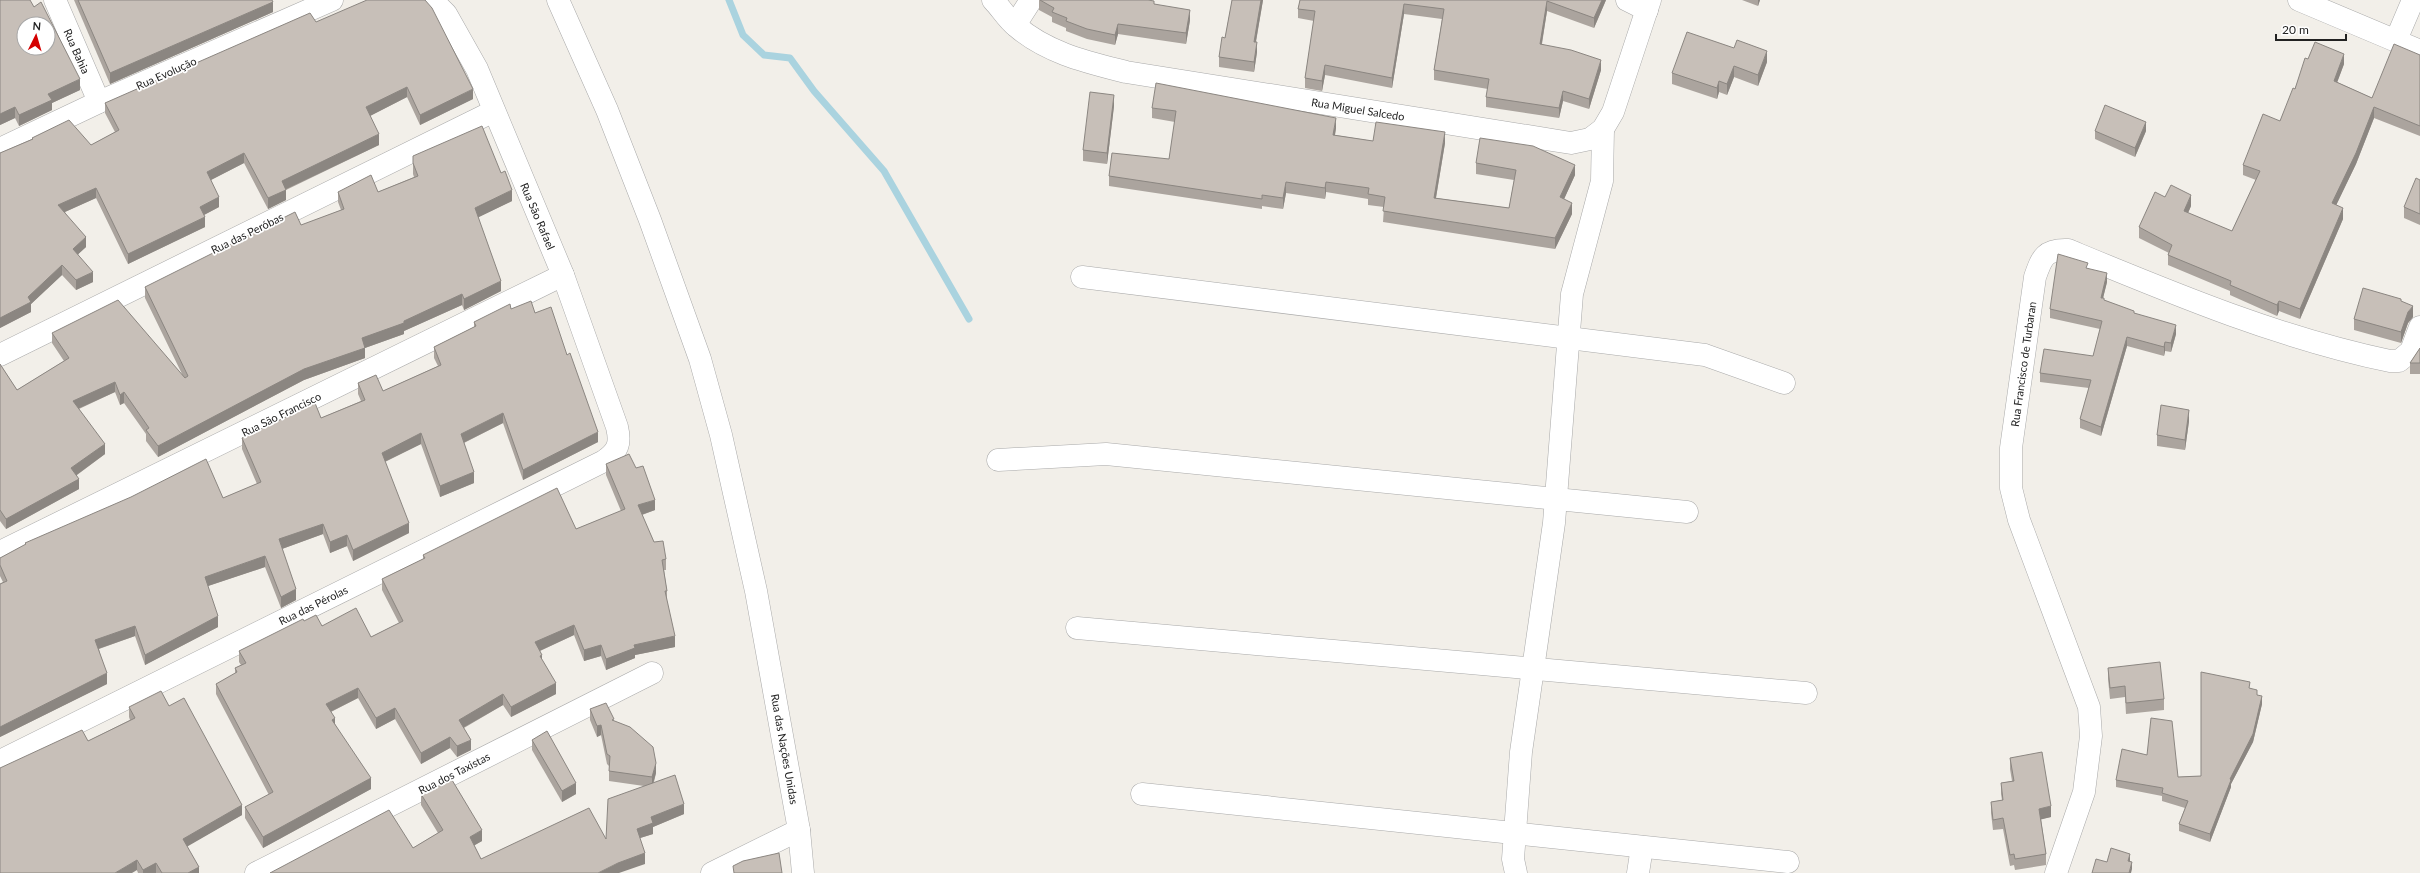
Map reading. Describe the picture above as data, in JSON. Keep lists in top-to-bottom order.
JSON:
{
  "streets": {
    "street": [
      "Rua Bahia",
      "Rua Evolução",
      "Rua Miguel Salcedo",
      "Rua São Rafael",
      "Rua das Peróbas",
      "Rua Francisco de Turbaran",
      "Rua São Francisco",
      "Rua das Pérolas",
      "Rua das Nações Unidas",
      "Rua dos Taxistas"
    ]
  },
  "crossings": [
    ["Rua Bahia", "Rua Evolução"],
    ["Rua São Rafael", "Rua das Peróbas"],
    ["Rua São Rafael", "Rua São Francisco"],
    ["Rua São Rafael", "Rua das Pérolas"]
  ],
  "scale_bar": "20 m",
  "north": "top"
}
